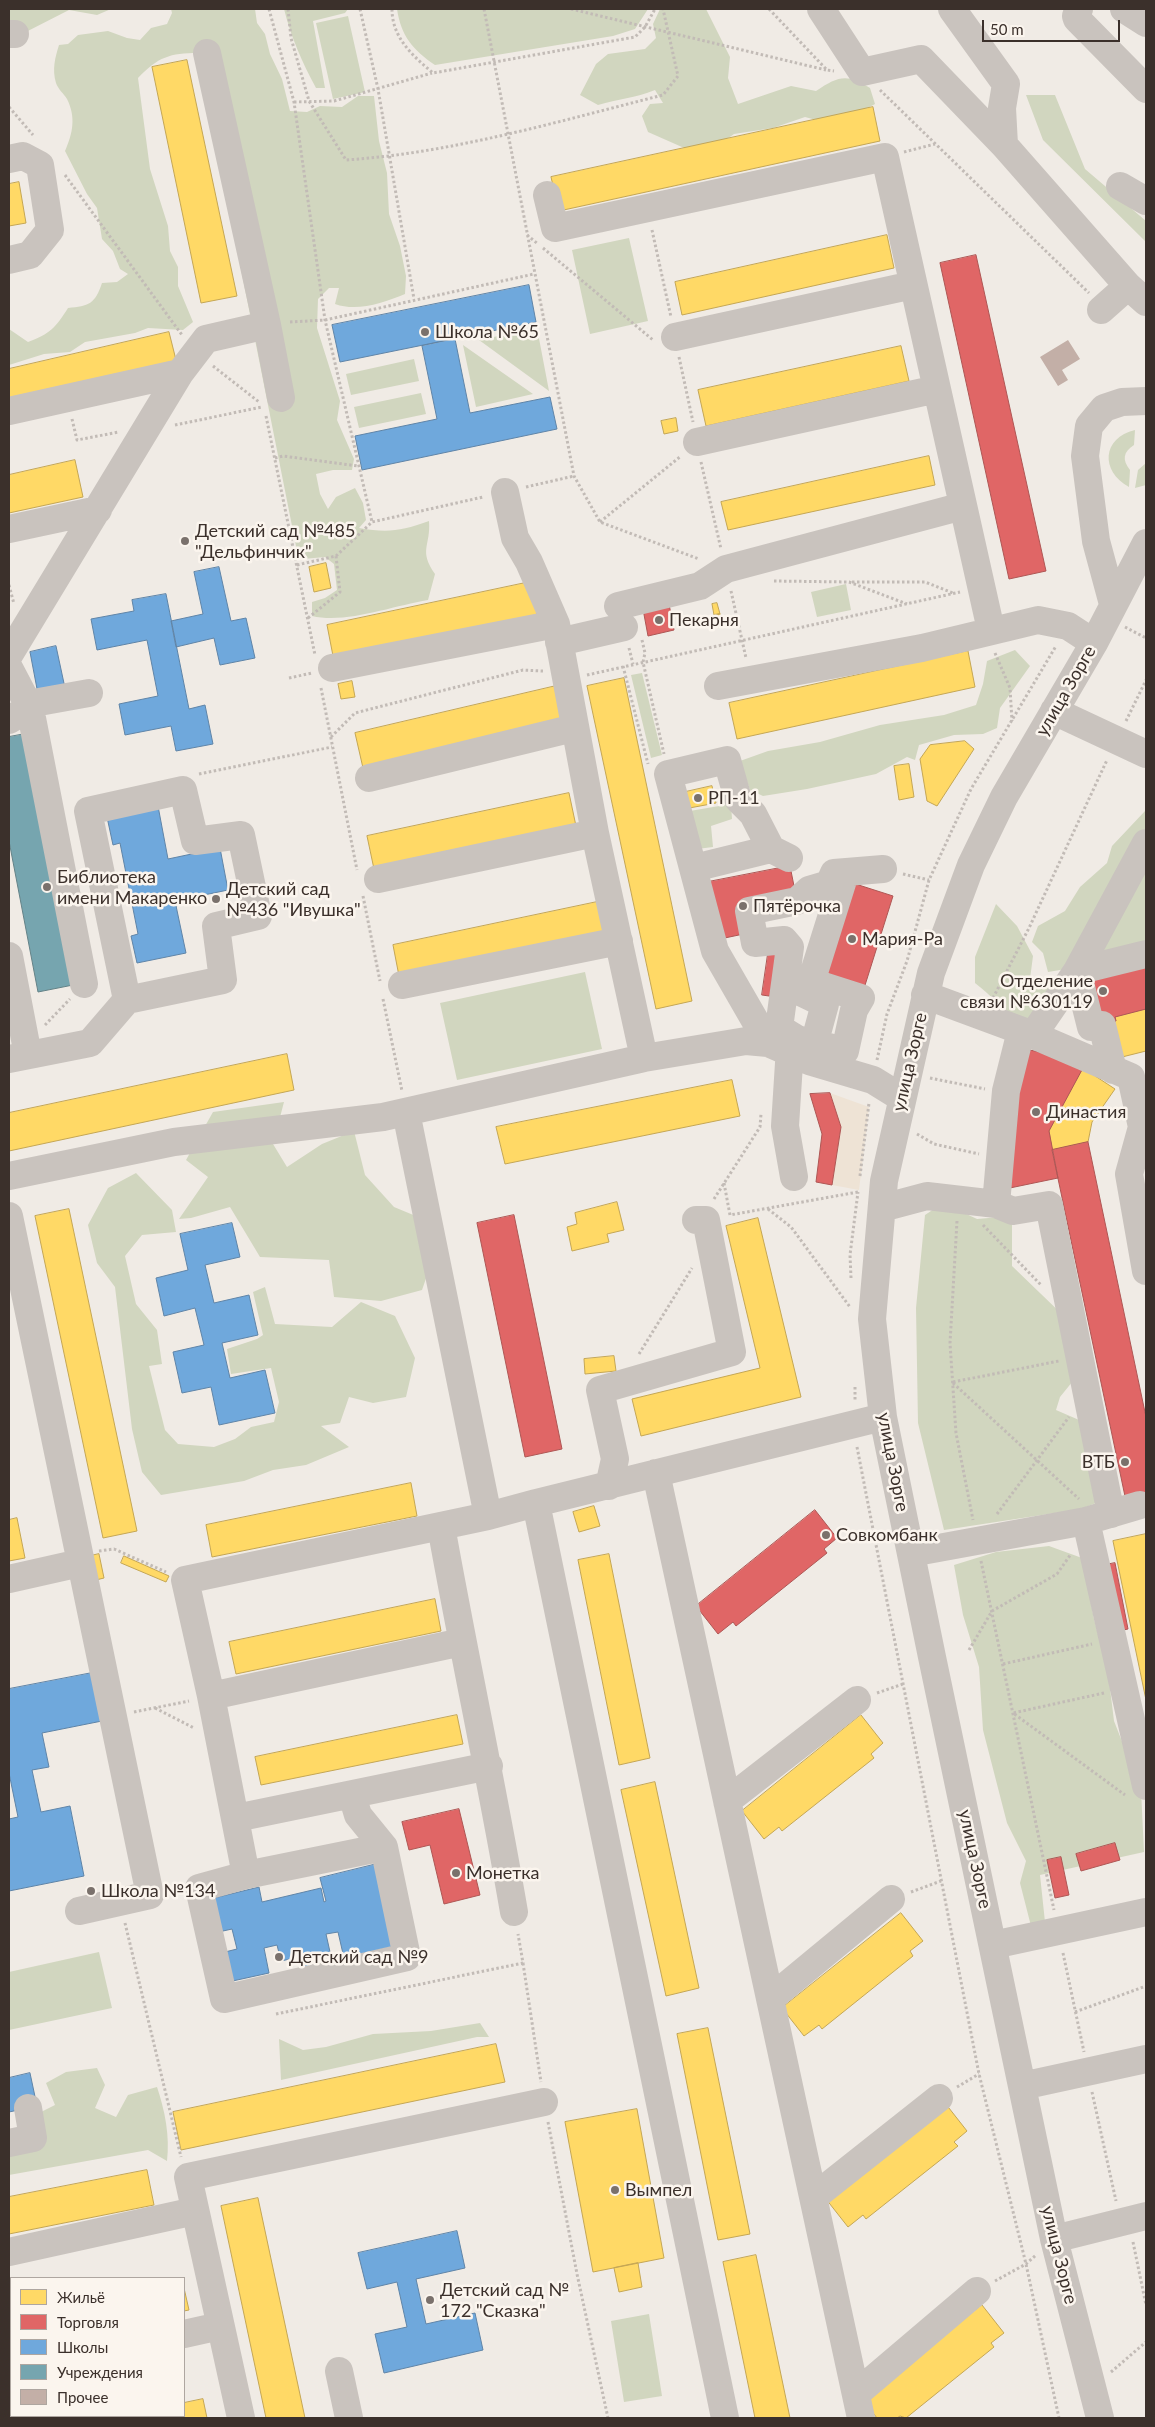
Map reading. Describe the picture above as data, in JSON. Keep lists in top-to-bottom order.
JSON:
{
  "streets": {
    "street": ["улица Зорге"]
  },
  "places": [
    "Школа №65",
    "Детский сад №485 \"Дельфинчик\"",
    "Пекарня",
    "РП-11",
    "Библиотека имени Макаренко",
    "Детский сад №436 \"Ивушка\"",
    "Пятёрочка",
    "Мария-Ра",
    "Отделение связи №630119",
    "Династия",
    "ВТБ",
    "Совкомбанк",
    "Монетка",
    "Школа №134",
    "Детский сад №9",
    "Вымпел",
    "Детский сад № 172 \"Сказка\""
  ],
  "legend": [
    "Жильё",
    "Торговля",
    "Школы",
    "Учреждения",
    "Прочее"
  ],
  "scale_bar": "50 m"
}
